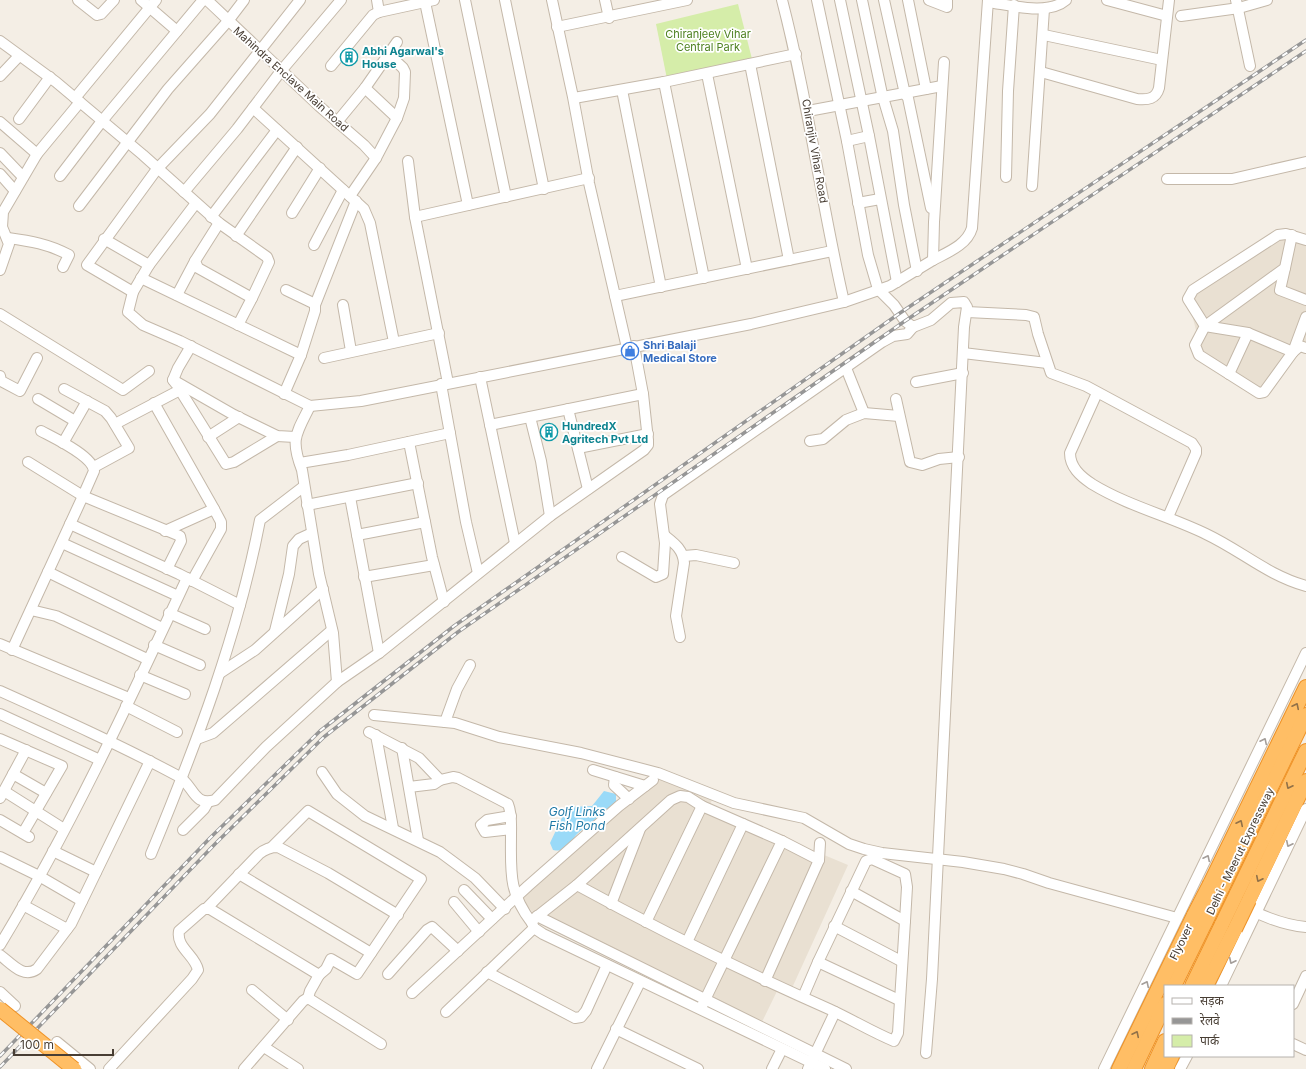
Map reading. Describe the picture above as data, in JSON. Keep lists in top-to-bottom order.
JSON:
{
  "streets": {
    "highway": ["Delhi - Meerut Expressway", "Flyover"],
    "street": ["Mahindra Enclave Main Road", "Chiranjiv Vihar Road"]
  },
  "water": ["Golf Links Fish Pond"],
  "parks": ["Chiranjeev Vihar Central Park"],
  "places": {
    "building": ["Abhi Agarwal's House", "HundredX Agritech Pvt Ltd"],
    "shop": ["Shri Balaji Medical Store"]
  },
  "legend": ["सड़क", "रेलवे", "पार्क"],
  "scale_bar": "100 m"
}
